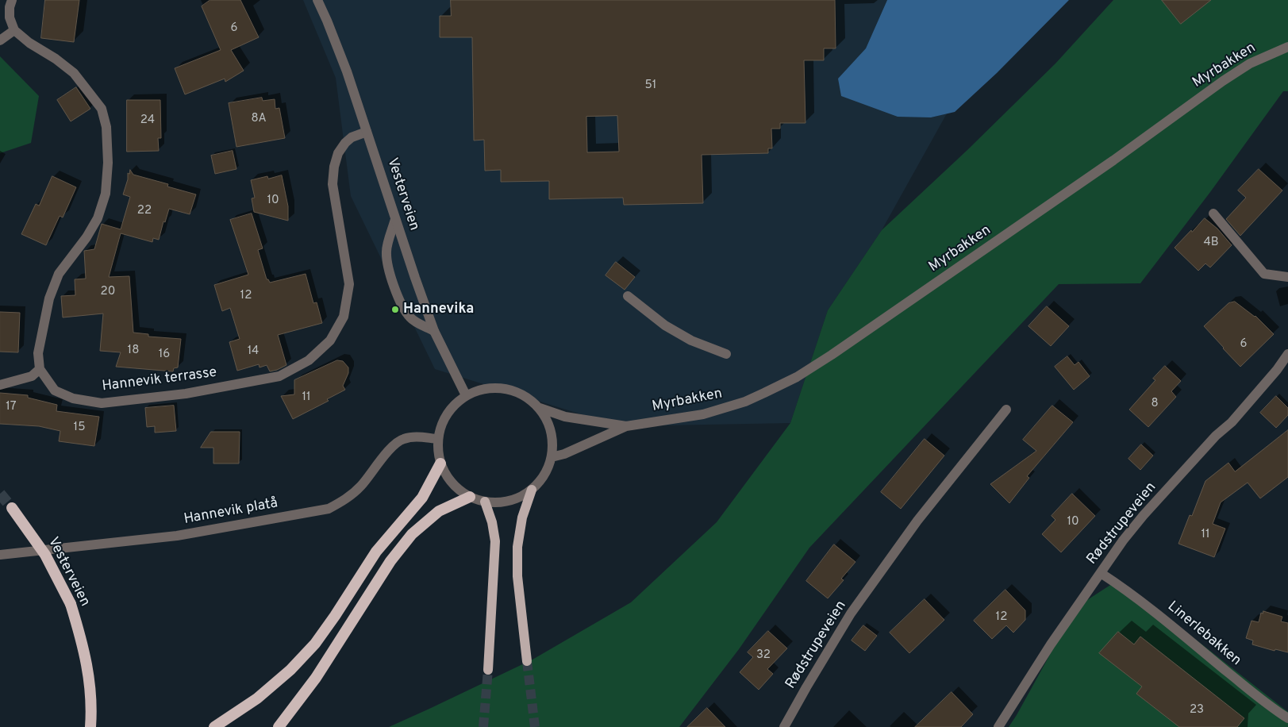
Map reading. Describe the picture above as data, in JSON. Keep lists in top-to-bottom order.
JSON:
{
  "streets": {
    "highway": ["Vesterveien"],
    "street": [
      "Myrbakken",
      "Hannevik terrasse",
      "Hannevik platå",
      "Rødstrupeveien",
      "Linerlebakken"
    ]
  },
  "crossings": [
    ["Myrbakken", "Vesterveien"],
    ["Myrbakken", "Hannevik platå"],
    ["Vesterveien", "Hannevik terrasse"],
    ["Vesterveien", "Hannevik platå"],
    ["Rødstrupeveien", "Linerlebakken"]
  ],
  "places": ["Hannevika"],
  "house_numbers": [
    "6",
    "51",
    "8A",
    "24",
    "10",
    "22",
    "4B",
    "20",
    "12",
    "6",
    "18",
    "14",
    "16",
    "11",
    "8",
    "17",
    "15",
    "10",
    "11",
    "12",
    "32",
    "23"
  ]
}
